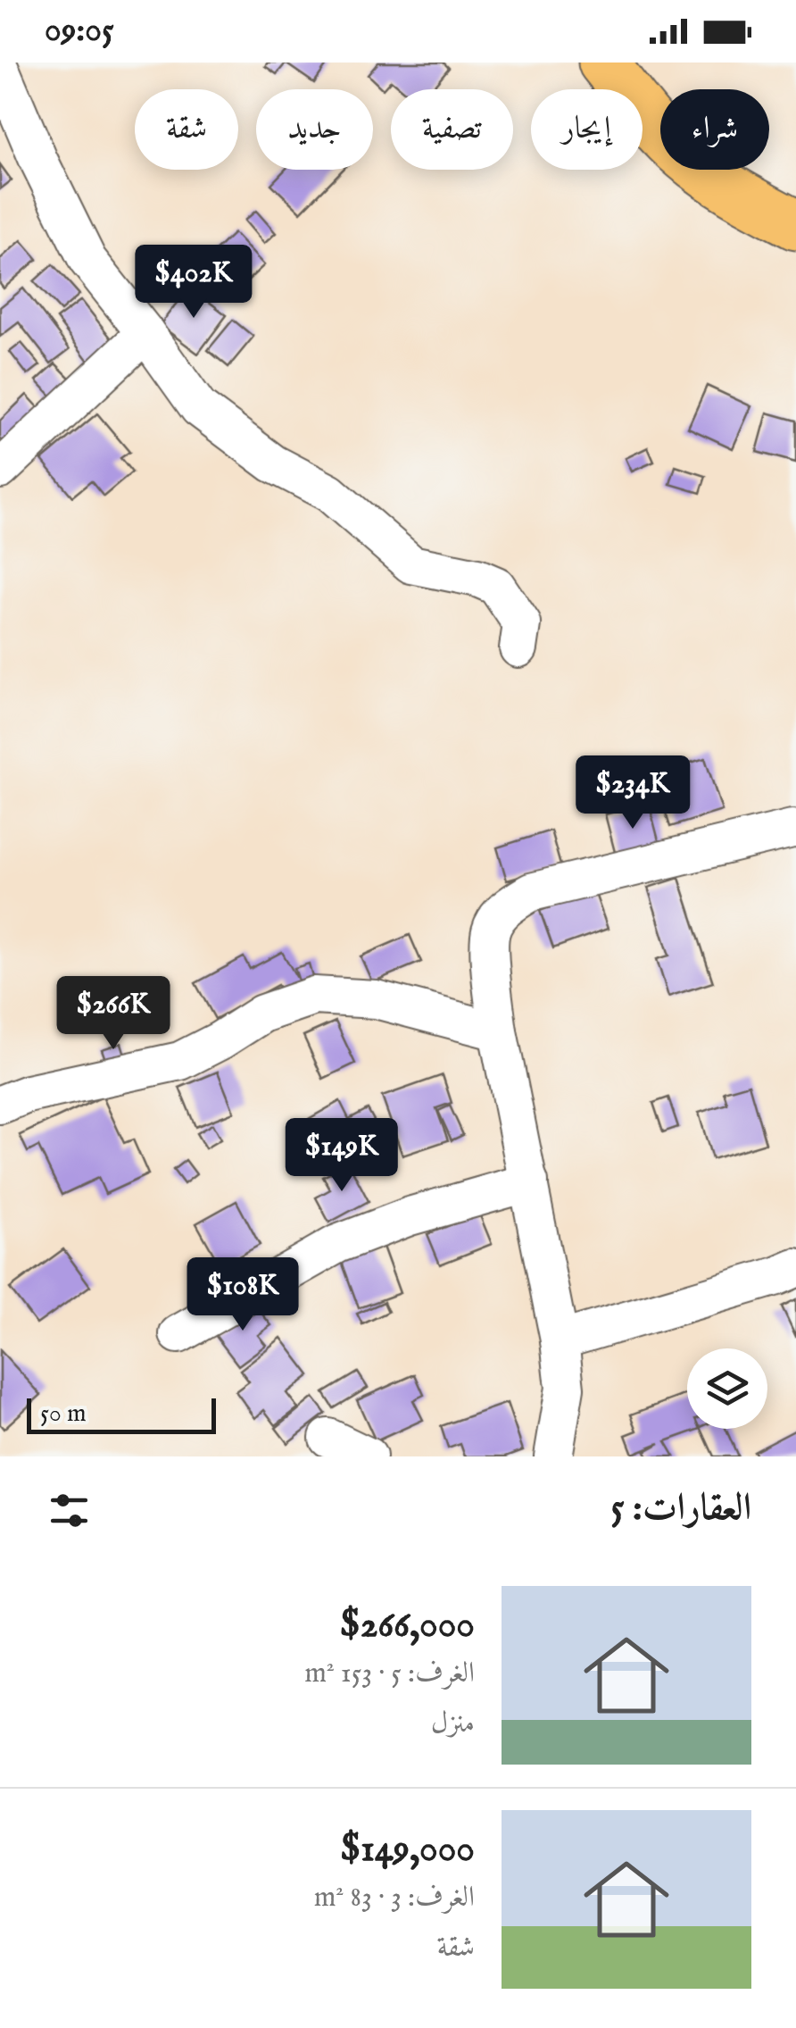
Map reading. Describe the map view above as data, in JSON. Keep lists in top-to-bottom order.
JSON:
{
  "scale_bar": "50 m",
  "page": {
    "status": "09:05",
    "chip": [
      "شراء",
      "إيجار",
      "تصفية",
      "جديد",
      "شقة"
    ],
    "price": [
      "$402K",
      "$234K",
      "$266K",
      "$149K",
      "$108K"
    ],
    "scale": "50 m",
    "heading": "العقارات: 5",
    "list": [
      {
        "name": "$266,000",
        "note": "الغرف: 5 · 153 m² · منزل"
      },
      {
        "name": "$149,000",
        "note": "الغرف: 3 · 83 m² · شقة"
      }
    ]
  }
}
